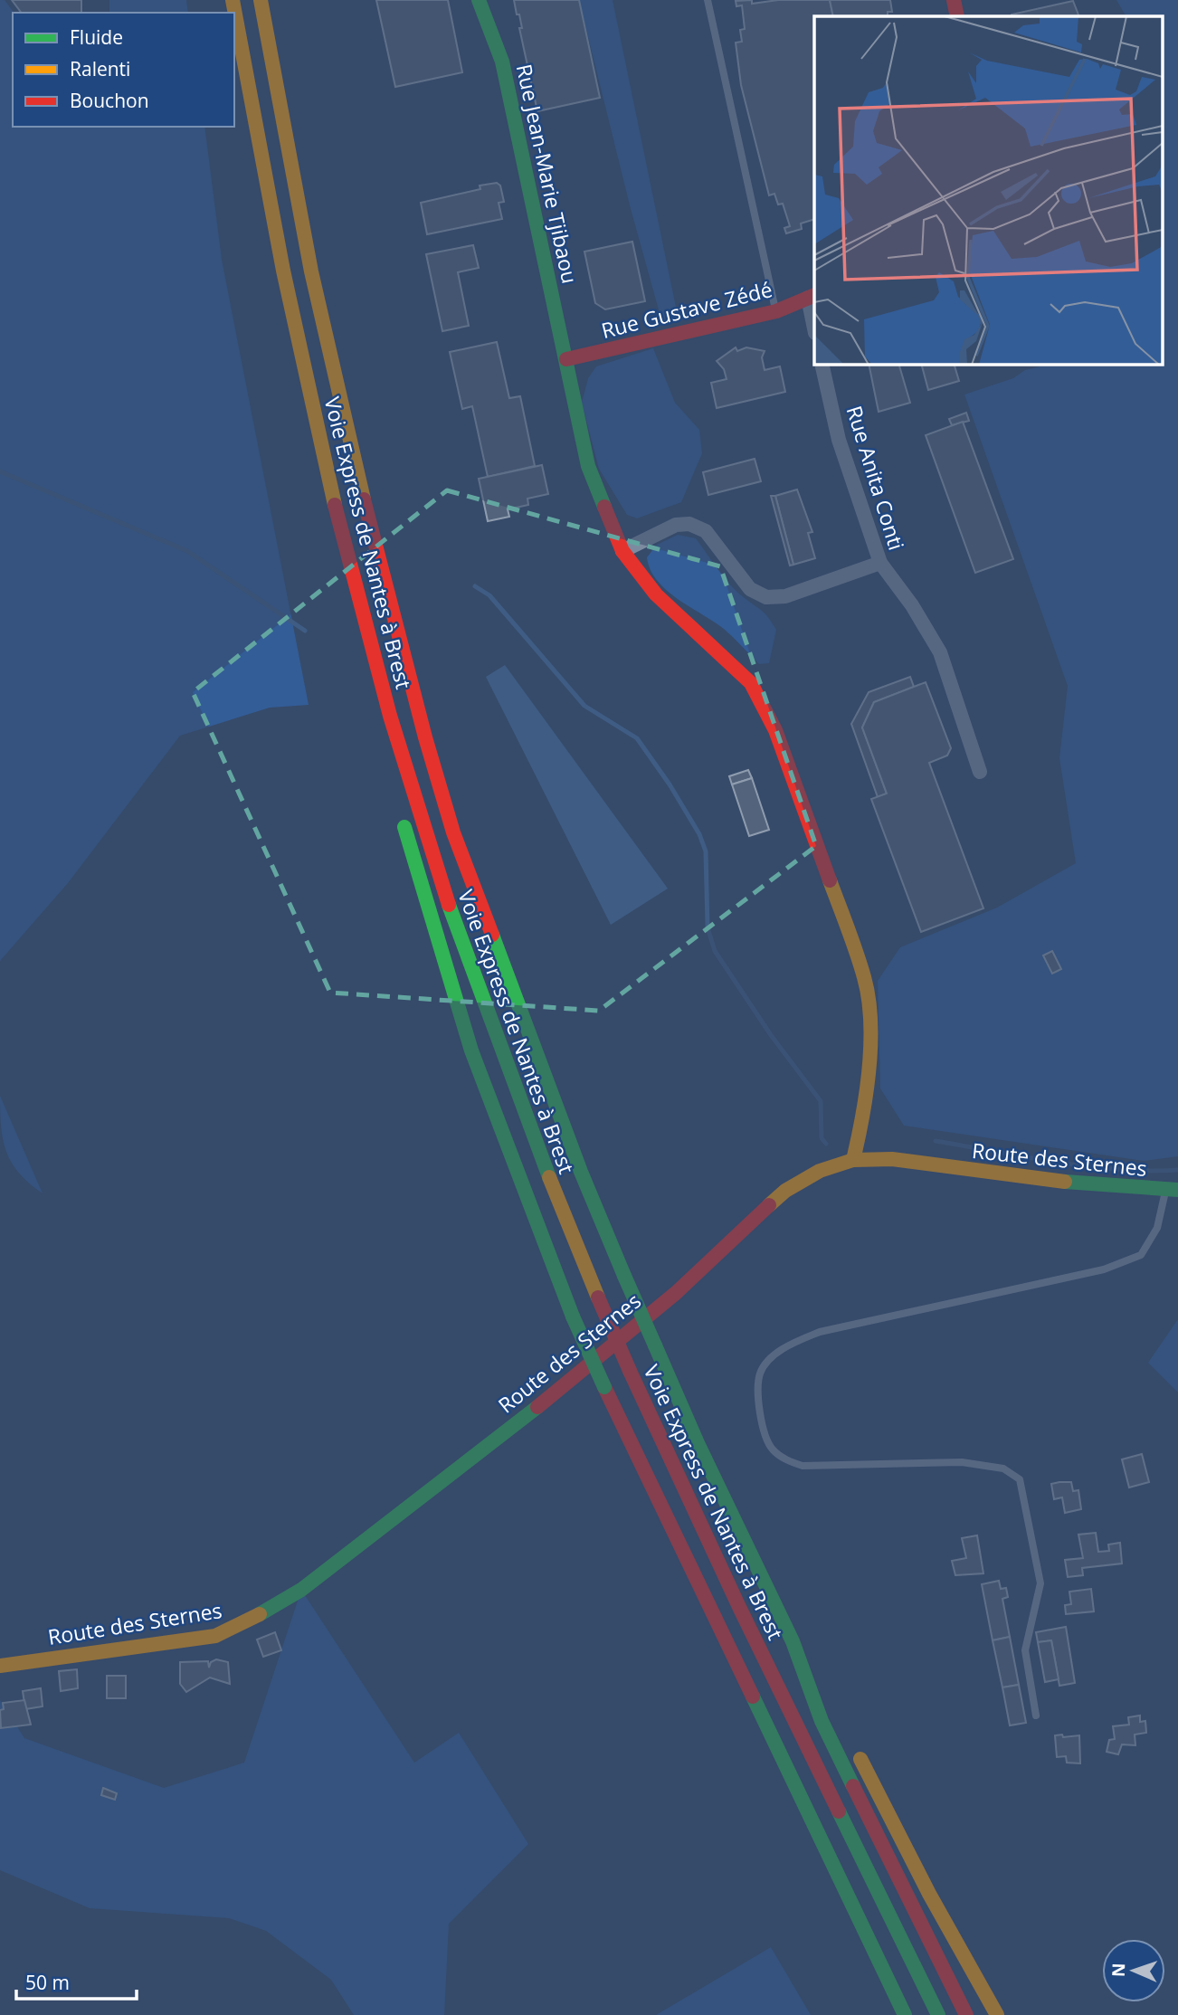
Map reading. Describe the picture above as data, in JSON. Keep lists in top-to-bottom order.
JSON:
{
  "streets": {
    "main road": [
      "Rue Jean-Marie Tjibaou",
      "Rue Gustave Zédé",
      "Voie Express de Nantes à Brest",
      "Route des Sternes"
    ],
    "street": ["Rue Anita Conti"]
  },
  "crossings": [
    ["Rue Jean-Marie Tjibaou", "Rue Gustave Zédé"],
    ["Rue Jean-Marie Tjibaou", "Route des Sternes"]
  ],
  "legend": ["Fluide", "Ralenti", "Bouchon"],
  "scale_bar": "50 m",
  "north": "left"
}
